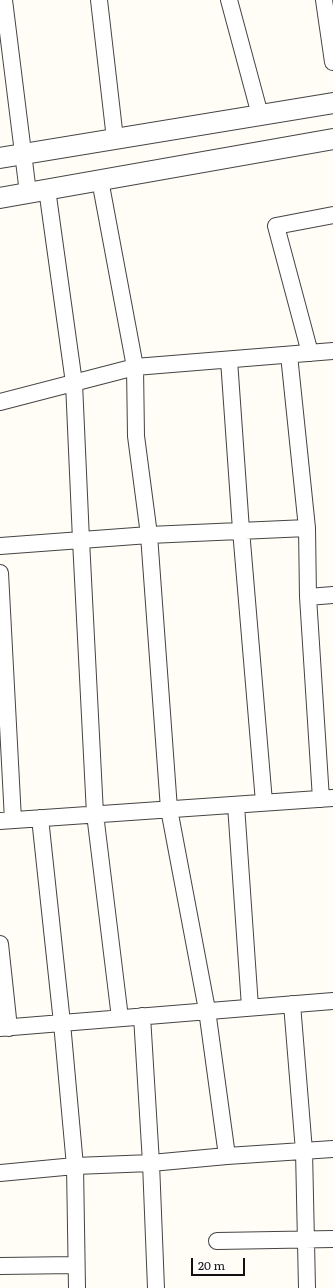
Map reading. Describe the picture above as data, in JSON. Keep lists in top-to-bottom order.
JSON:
{
  "scale_bar": "20 m"
}
